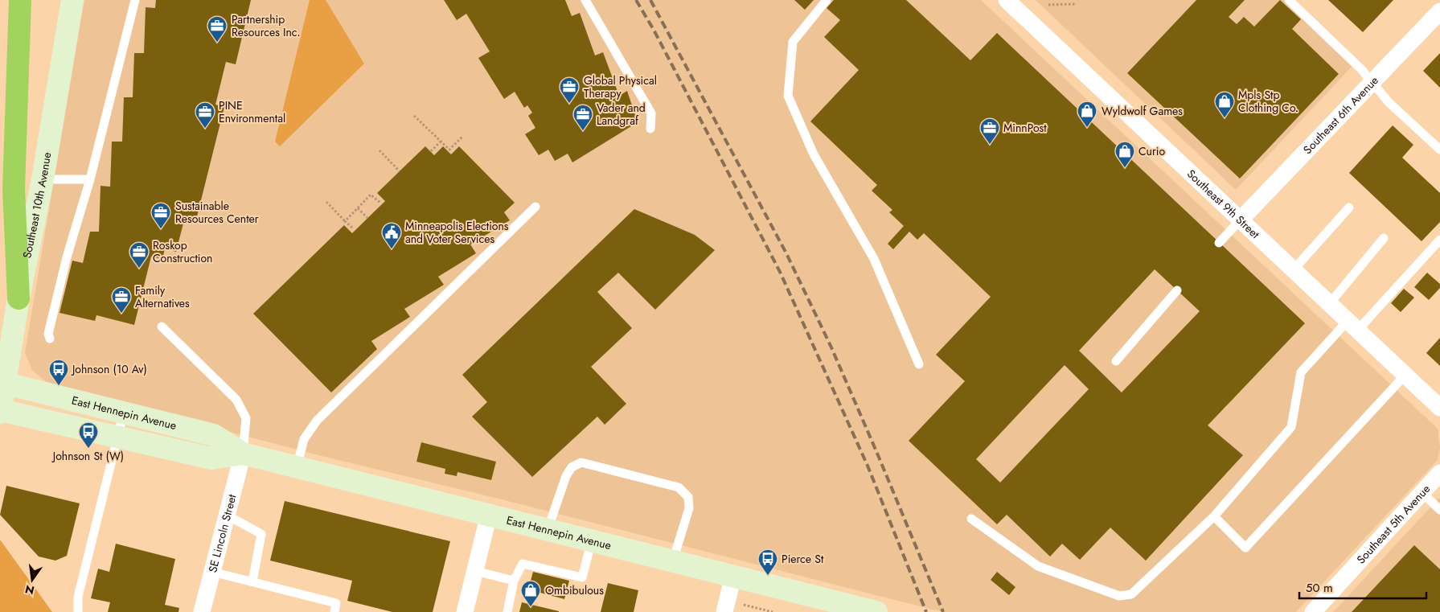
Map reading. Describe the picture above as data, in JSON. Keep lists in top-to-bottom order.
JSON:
{
  "streets": {
    "main road": ["Southeast 10th Avenue", "East Hennepin Avenue"],
    "street": [
      "Southeast 6th Avenue",
      "Southeast 9th Street",
      "Southeast 5th Avenue",
      "SE Lincoln Street"
    ]
  },
  "crossings": [
    ["Southeast 6th Avenue", "Southeast 9th Street"],
    ["Southeast 10th Avenue", "East Hennepin Avenue"],
    ["East Hennepin Avenue", "SE Lincoln Street"]
  ],
  "places": {
    "office": [
      "Partnership Resources Inc.",
      "Global Physical Therapy",
      "PINE Environmental",
      "Vader and Landgraf",
      "MinnPost",
      "Sustainable Resources Center",
      "Roskop Construction",
      "Family Alternatives"
    ],
    "shop": [
      "Mpls Stp Clothing Co.",
      "Wyldwolf Games",
      "Curio",
      "Ombibulous"
    ],
    "public building": ["Minneapolis Elections and Voter Services"],
    "bus stop": ["Johnson (10 Av)", "Johnson St (W)", "Pierce St"]
  },
  "scale_bar": "50 m",
  "north": "bottom"
}
